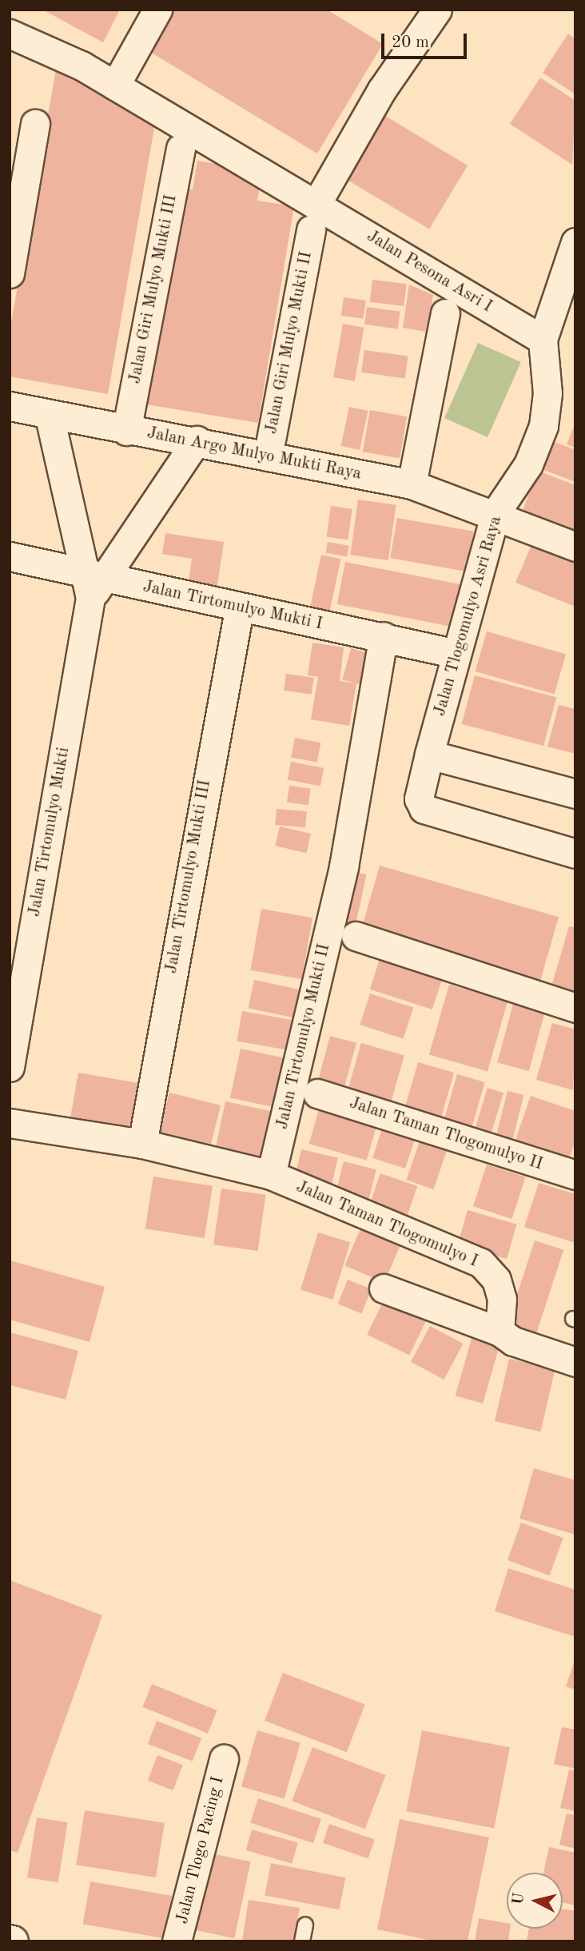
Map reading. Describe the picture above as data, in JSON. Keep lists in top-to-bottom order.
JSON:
{
  "streets": {
    "street": [
      "Jalan Pesona Asri I",
      "Jalan Giri Mulyo Mukti III",
      "Jalan Giri Mulyo Mukti II",
      "Jalan Argo Mulyo Mukti Raya",
      "Jalan Tirtomulyo Mukti I",
      "Jalan Tlogomulyo Asri Raya",
      "Jalan Tirtomulyo Mukti",
      "Jalan Tirtomulyo Mukti III",
      "Jalan Tirtomulyo Mukti II",
      "Jalan Taman Tlogomulyo II",
      "Jalan Taman Tlogomulyo I",
      "Jalan Tlogo Pacing I"
    ]
  },
  "crossings": [
    ["Jalan Pesona Asri I", "Jalan Giri Mulyo Mukti II"],
    ["Jalan Pesona Asri I", "Jalan Tlogomulyo Asri Raya"],
    ["Jalan Giri Mulyo Mukti III", "Jalan Argo Mulyo Mukti Raya"],
    ["Jalan Giri Mulyo Mukti II", "Jalan Argo Mulyo Mukti Raya"],
    ["Jalan Argo Mulyo Mukti Raya", "Jalan Tlogomulyo Asri Raya"],
    ["Jalan Argo Mulyo Mukti Raya", "Jalan Tirtomulyo Mukti"],
    ["Jalan Tirtomulyo Mukti I", "Jalan Tlogomulyo Asri Raya"],
    ["Jalan Tirtomulyo Mukti I", "Jalan Tirtomulyo Mukti"],
    ["Jalan Tirtomulyo Mukti I", "Jalan Tirtomulyo Mukti III"],
    ["Jalan Tirtomulyo Mukti I", "Jalan Tirtomulyo Mukti II"],
    ["Jalan Tirtomulyo Mukti II", "Jalan Taman Tlogomulyo I"]
  ],
  "scale_bar": "20 m",
  "north": "left"
}
